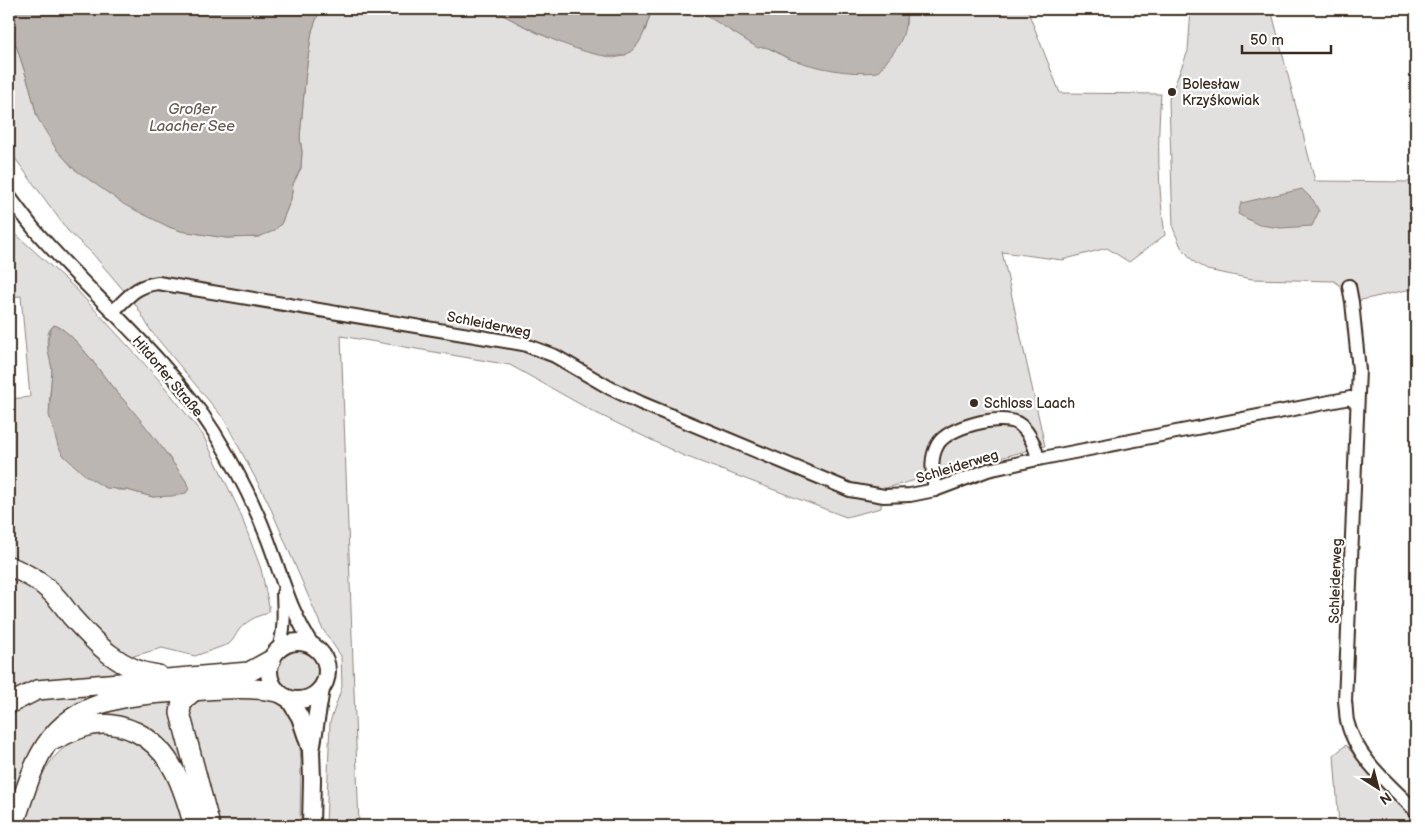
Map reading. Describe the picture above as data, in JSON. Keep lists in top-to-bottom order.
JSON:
{
  "streets": {
    "street": ["Schleiderweg", "Hitdorfer Straße"]
  },
  "crossings": [
    ["Schleiderweg", "Hitdorfer Straße"]
  ],
  "water": ["Großer Laacher See"],
  "places": ["Bolesław Krzyśkowiak", "Schloss Laach"],
  "scale_bar": "50 m",
  "north": "bottom right"
}
